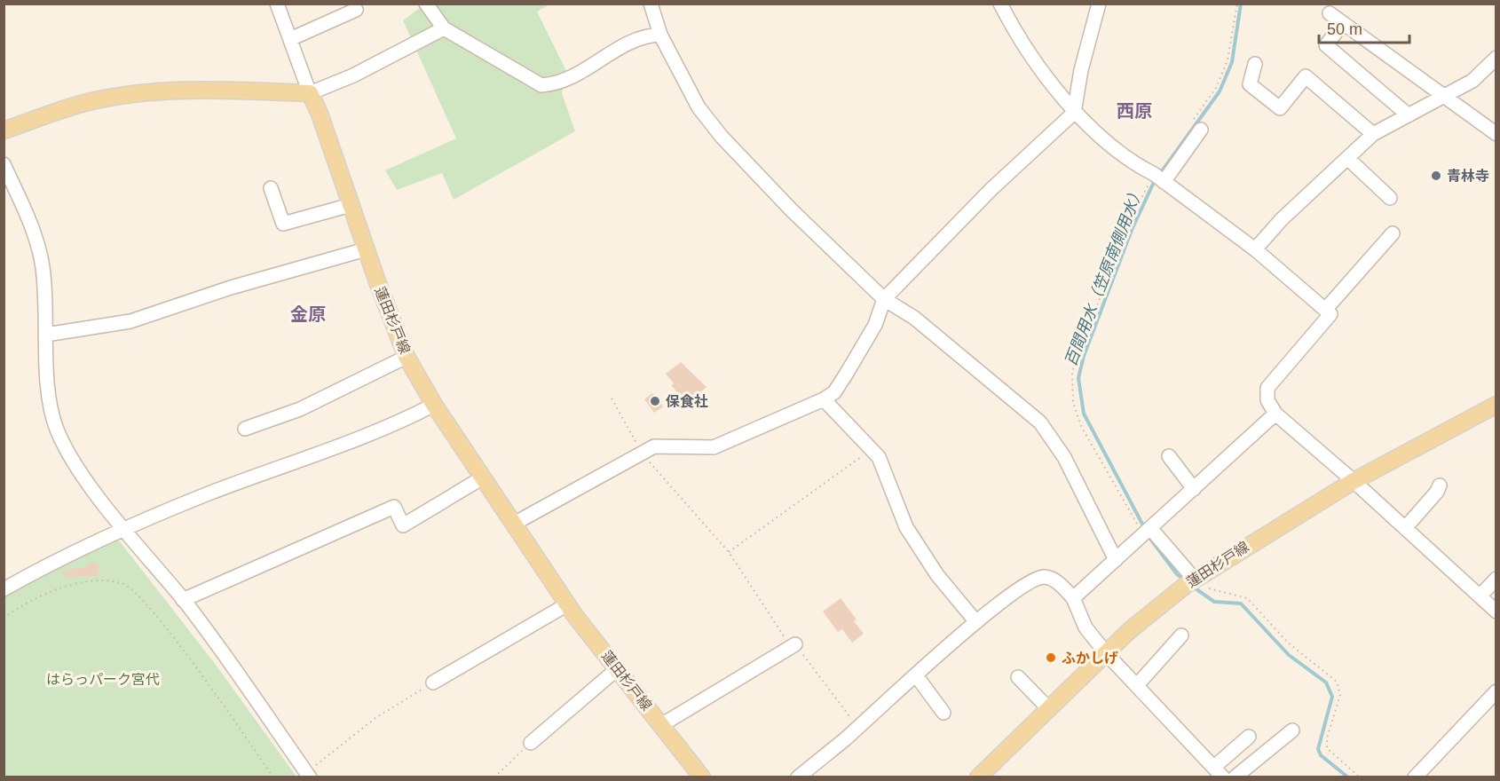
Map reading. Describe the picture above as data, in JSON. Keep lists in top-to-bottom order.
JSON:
{
  "streets": {
    "main road": ["蓮田杉戸線"]
  },
  "districts": ["西原", "金原"],
  "water": ["百間用水（笠原南側用水）"],
  "parks": ["はらっパーク宮代"],
  "places": ["青林寺", "保食社", "ふかしげ"],
  "scale_bar": "50 m"
}
